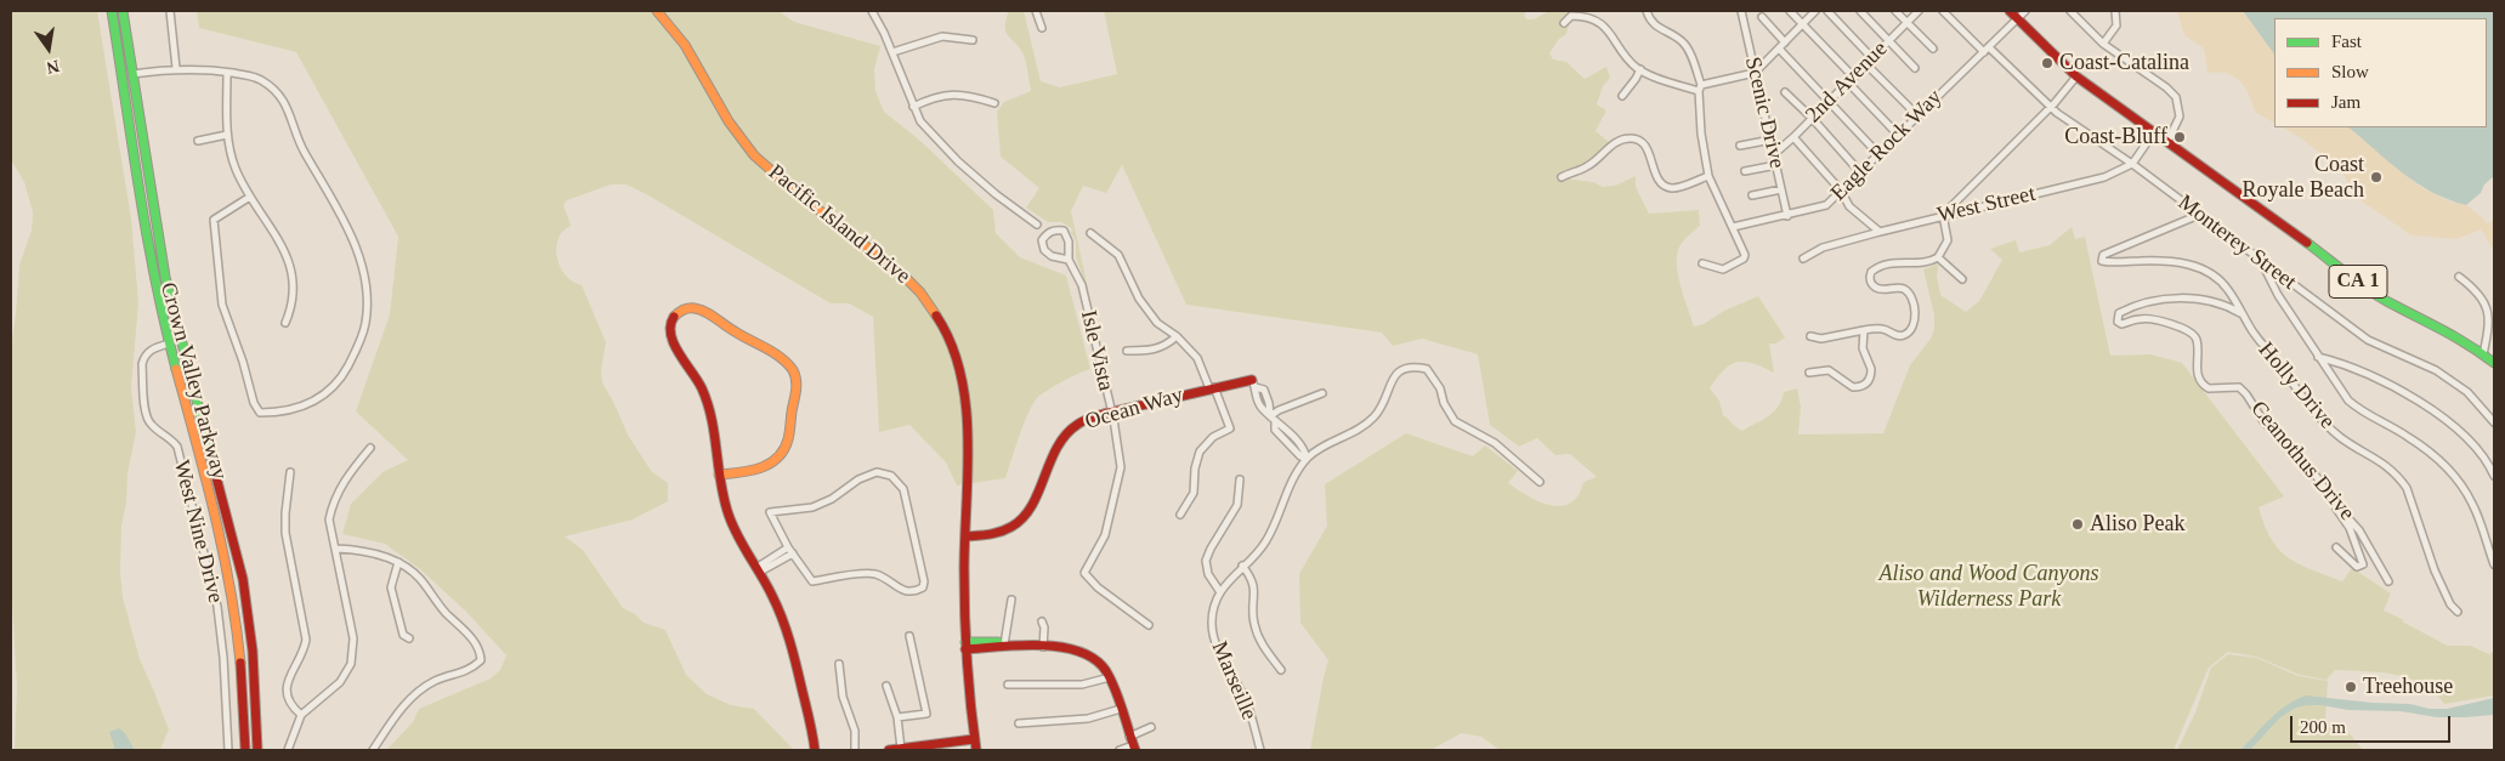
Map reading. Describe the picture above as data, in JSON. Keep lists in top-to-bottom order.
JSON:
{
  "streets": {
    "main road": [
      "Pacific Island Drive",
      "CA 1",
      "Crown Valley Parkway",
      "Ocean Way"
    ],
    "street": [
      "2nd Avenue",
      "Scenic Drive",
      "Eagle Rock Way",
      "West Street",
      "Monterey Street",
      "Isle Vista",
      "Holly Drive",
      "Ceanothus Drive",
      "West Nine Drive",
      "Marseille"
    ]
  },
  "crossings": [
    ["2nd Avenue", "Scenic Drive"],
    ["Scenic Drive", "Eagle Rock Way"],
    ["Eagle Rock Way", "Monterey Street"],
    ["Eagle Rock Way", "CA 1"],
    ["West Street", "Monterey Street"],
    ["Pacific Island Drive", "Ocean Way"],
    ["Monterey Street", "Holly Drive"],
    ["Isle Vista", "Ocean Way"],
    ["Crown Valley Parkway", "West Nine Drive"],
    ["Holly Drive", "Ceanothus Drive"]
  ],
  "parks": ["Aliso and Wood Canyons Wilderness Park"],
  "places": [
    "Coast-Catalina",
    "Coast-Bluff",
    "Coast Royale Beach",
    "Aliso Peak",
    "Treehouse"
  ],
  "legend": ["Fast", "Slow", "Jam"],
  "scale_bar": "200 m",
  "north": "bottom"
}
